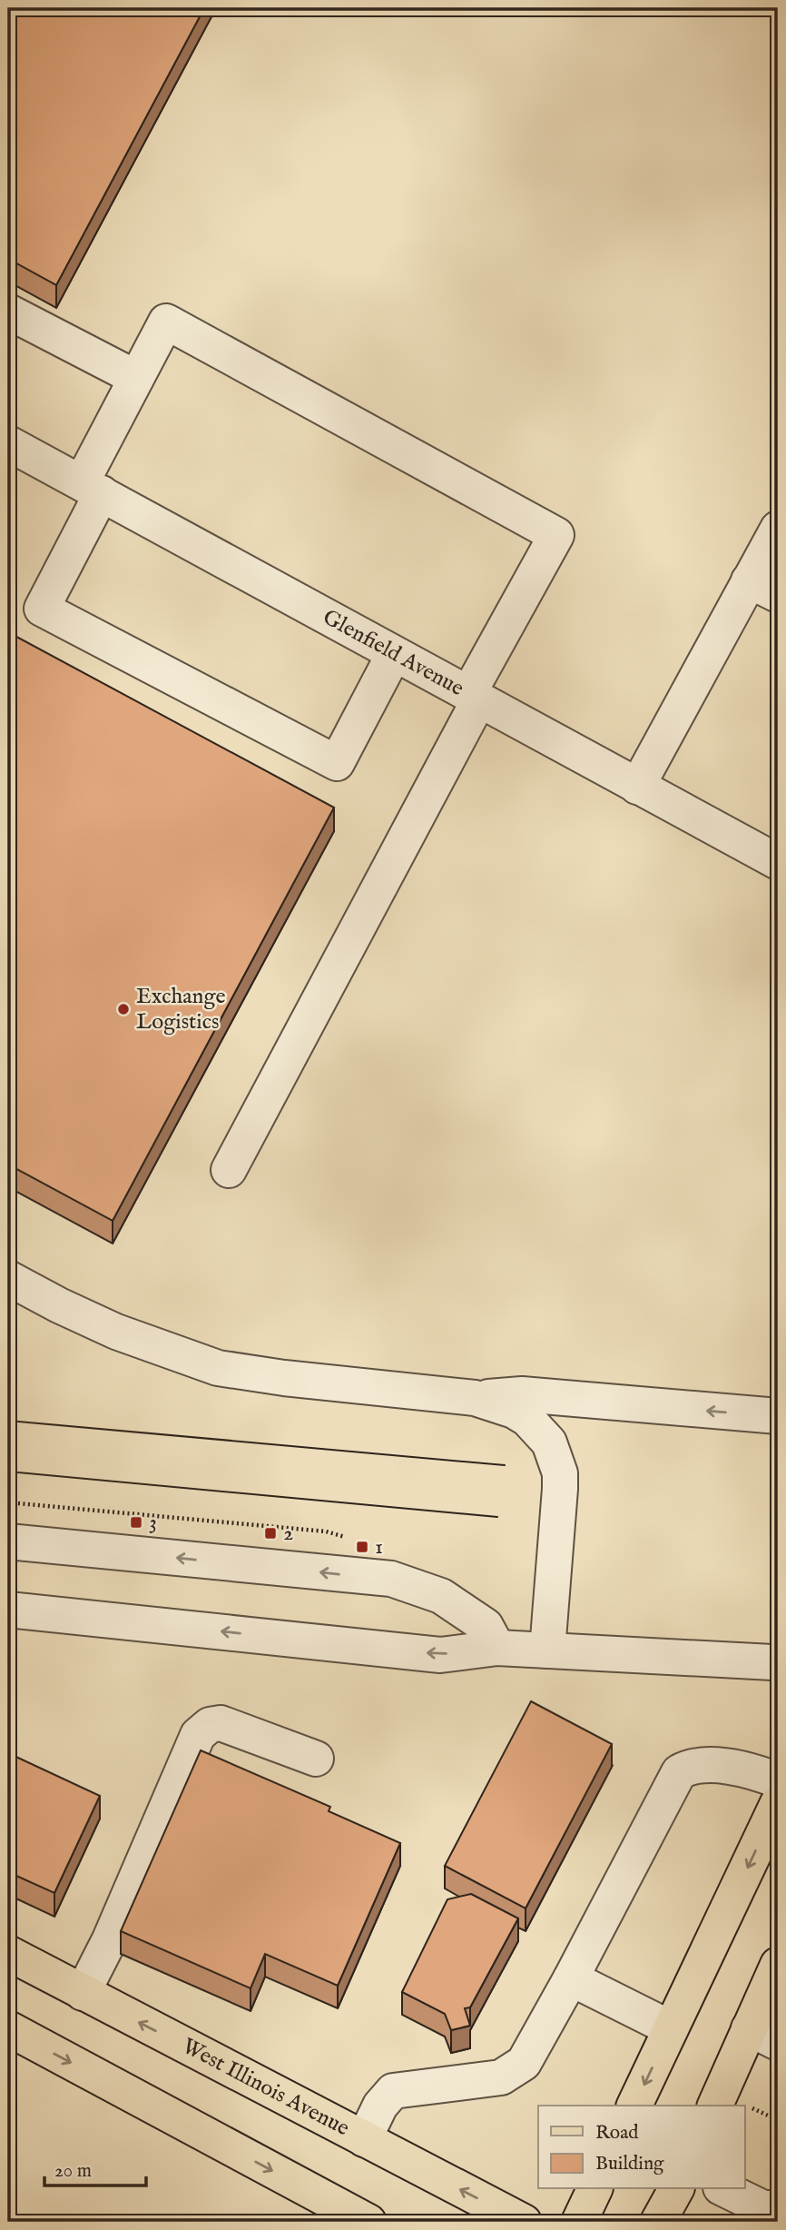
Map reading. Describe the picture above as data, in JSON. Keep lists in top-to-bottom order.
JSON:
{
  "streets": {
    "main road": ["West Illinois Avenue"],
    "street": ["Glenfield Avenue"]
  },
  "places": {
    "other": ["Exchange Logistics"],
    "transit": ["3", "2", "1"]
  },
  "legend": ["Road", "Building"],
  "scale_bar": "20 m"
}
